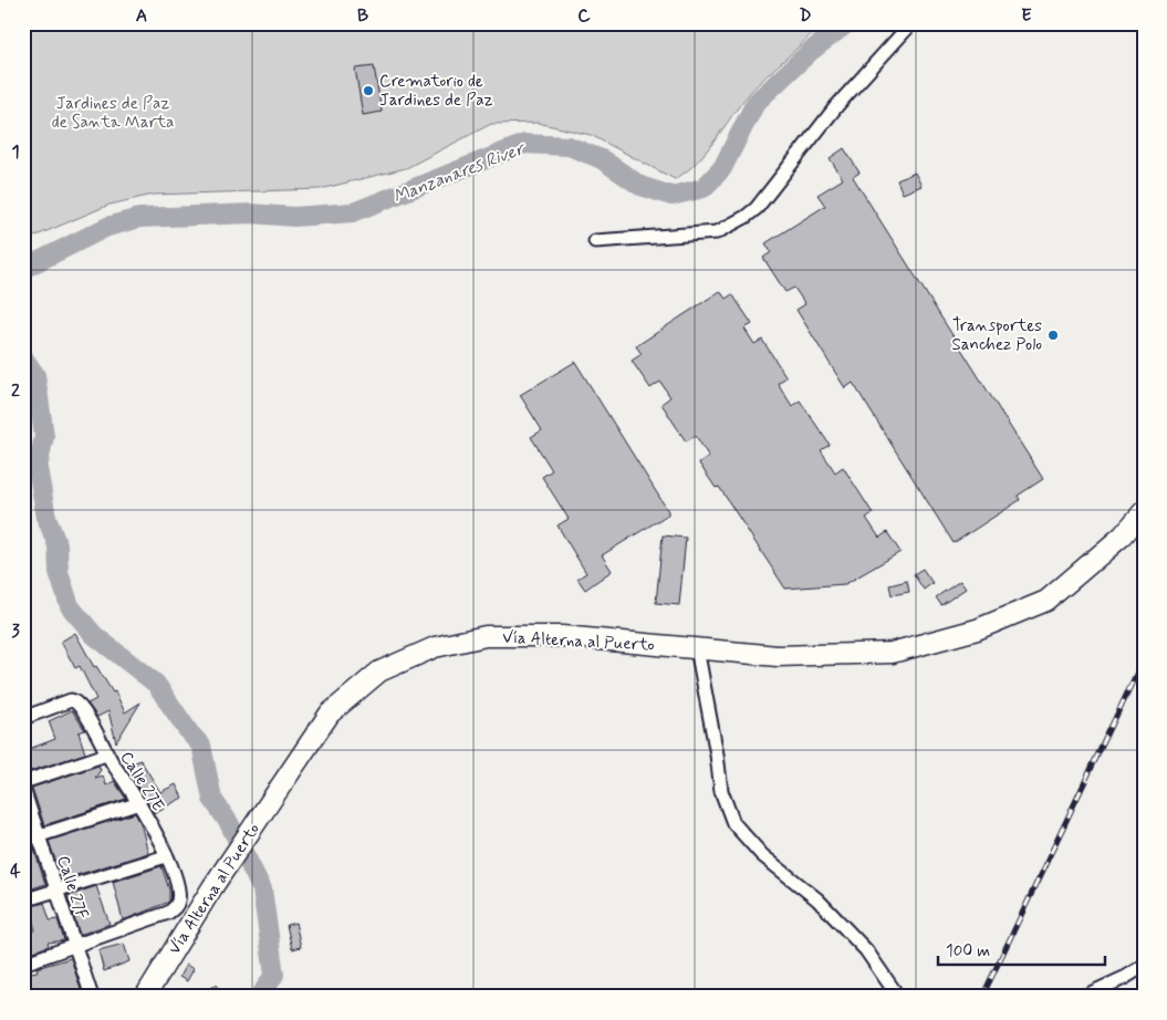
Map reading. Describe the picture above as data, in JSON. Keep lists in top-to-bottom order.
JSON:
{
  "streets": {
    "main road": ["Vía Alterna al Puerto"],
    "street": ["Calle 27E", "Calle 27F"]
  },
  "crossings": [
    ["Calle 27E", "Calle 27F"]
  ],
  "water": ["Manzanares River"],
  "parks": ["Jardines de Paz de Santa Marta"],
  "places": ["Crematorio de Jardines de Paz", "Transportes Sanchez Polo"],
  "scale_bar": "100 m",
  "grid": {
    "columns": [
      "A",
      "B",
      "C",
      "D",
      "E"
    ],
    "rows": [
      "1",
      "2",
      "3",
      "4"
    ]
  }
}
